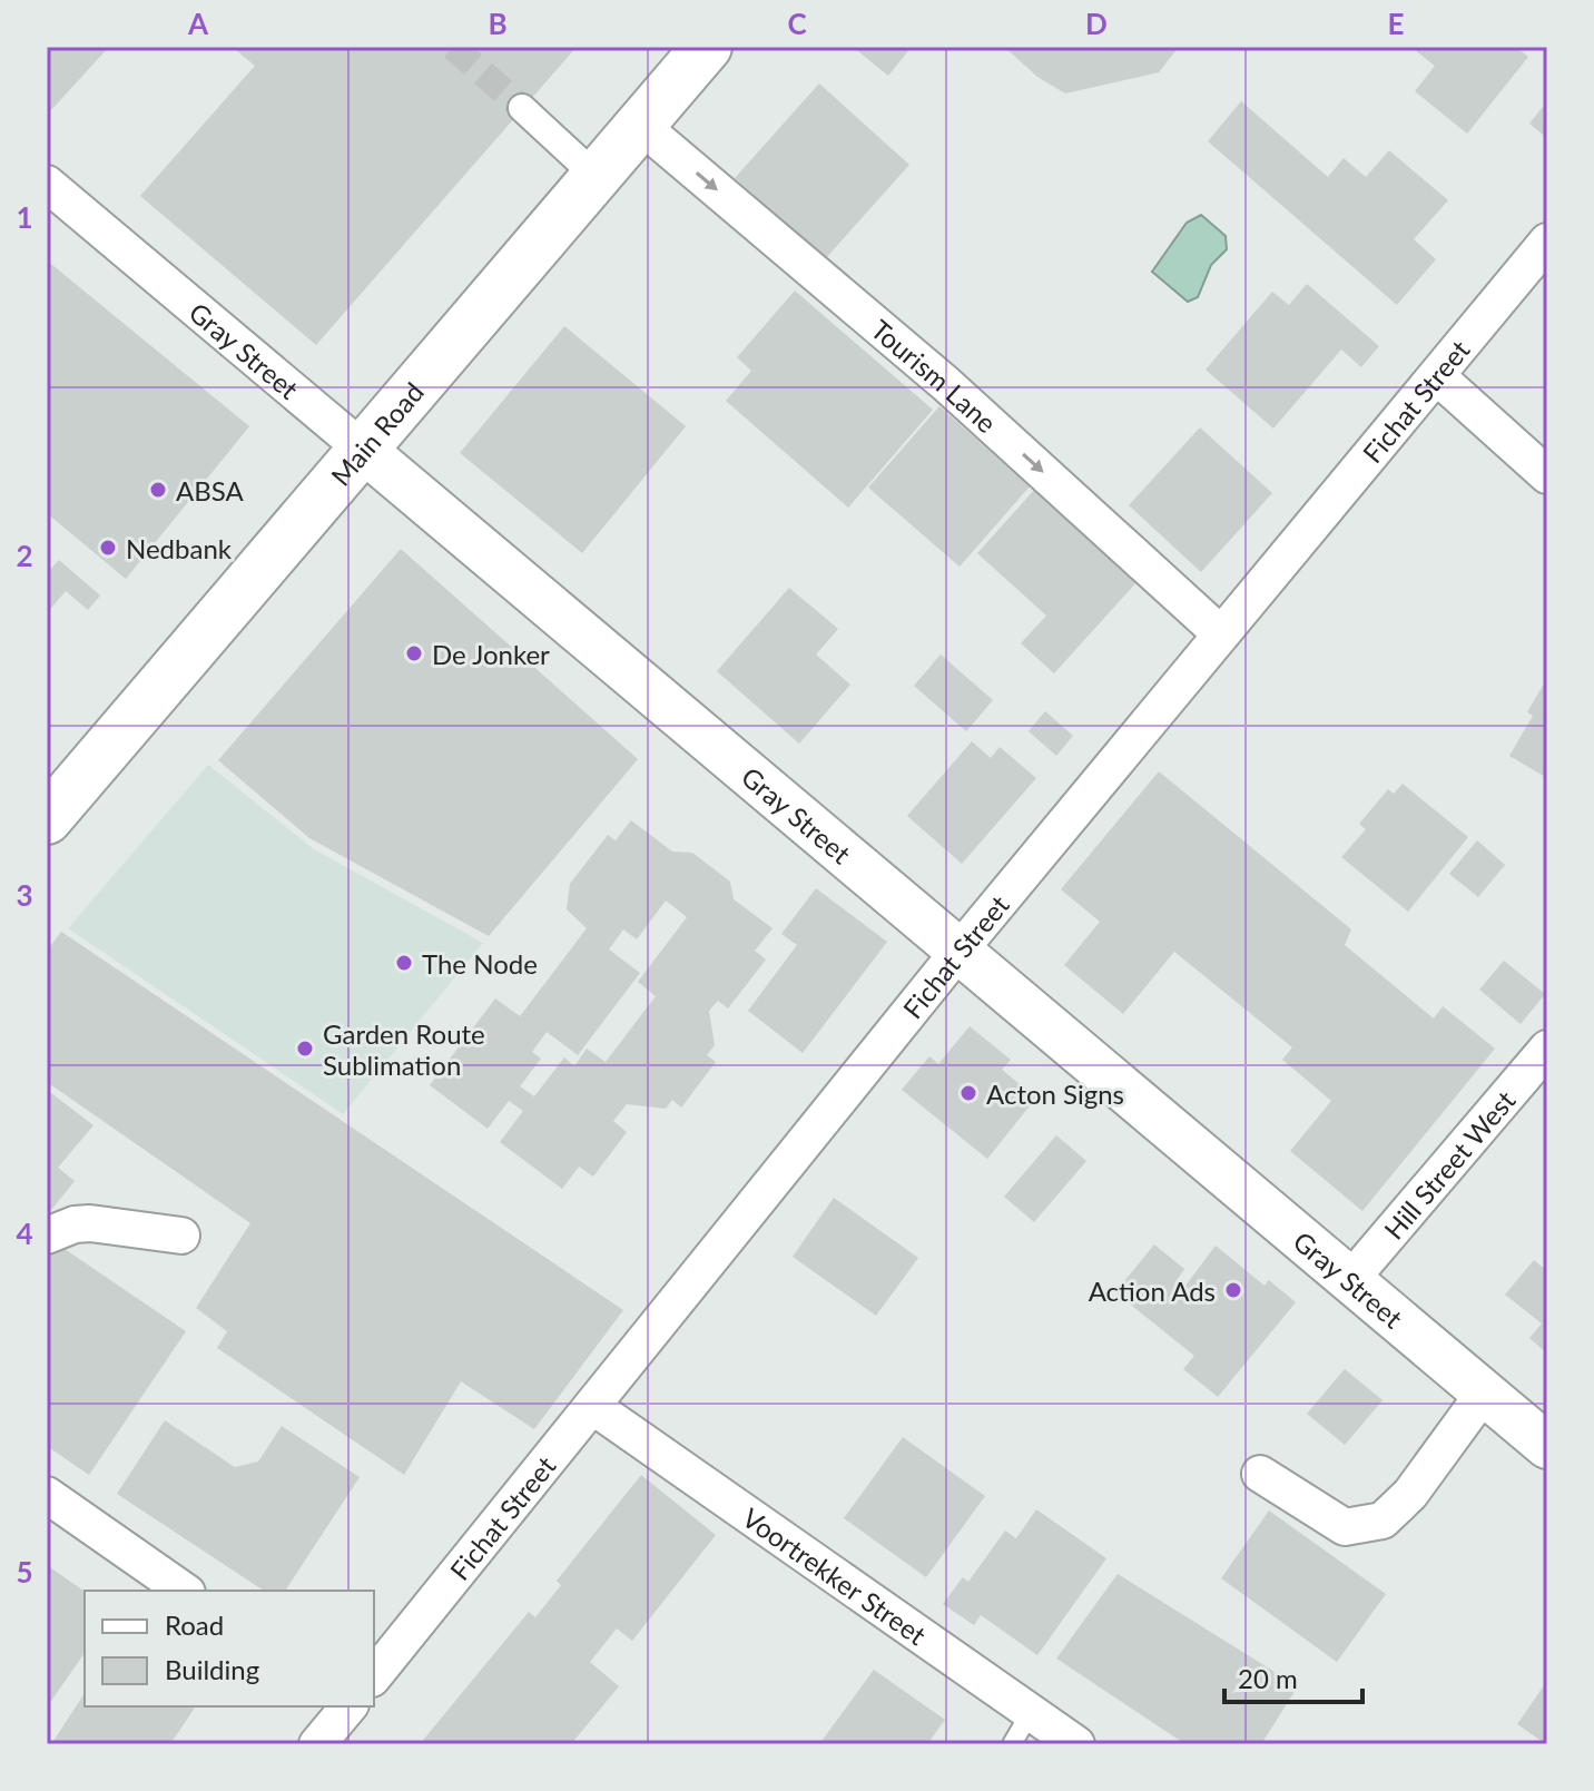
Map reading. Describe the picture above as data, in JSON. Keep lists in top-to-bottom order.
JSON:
{
  "streets": {
    "highway": ["Main Road"],
    "street": [
      "Gray Street",
      "Tourism Lane",
      "Fichat Street",
      "Hill Street West",
      "Voortrekker Street"
    ]
  },
  "crossings": [
    ["Gray Street", "Fichat Street"],
    ["Gray Street", "Main Road"],
    ["Gray Street", "Hill Street West"],
    ["Tourism Lane", "Fichat Street"],
    ["Tourism Lane", "Main Road"],
    ["Fichat Street", "Voortrekker Street"]
  ],
  "one_way": ["Tourism Lane"],
  "places": [
    "ABSA",
    "Nedbank",
    "De Jonker",
    "The Node",
    "Garden Route Sublimation",
    "Acton Signs",
    "Action Ads"
  ],
  "legend": ["Road", "Building"],
  "scale_bar": "20 m",
  "grid": {
    "columns": [
      "A",
      "B",
      "C",
      "D",
      "E"
    ],
    "rows": [
      "1",
      "2",
      "3",
      "4",
      "5"
    ]
  }
}
